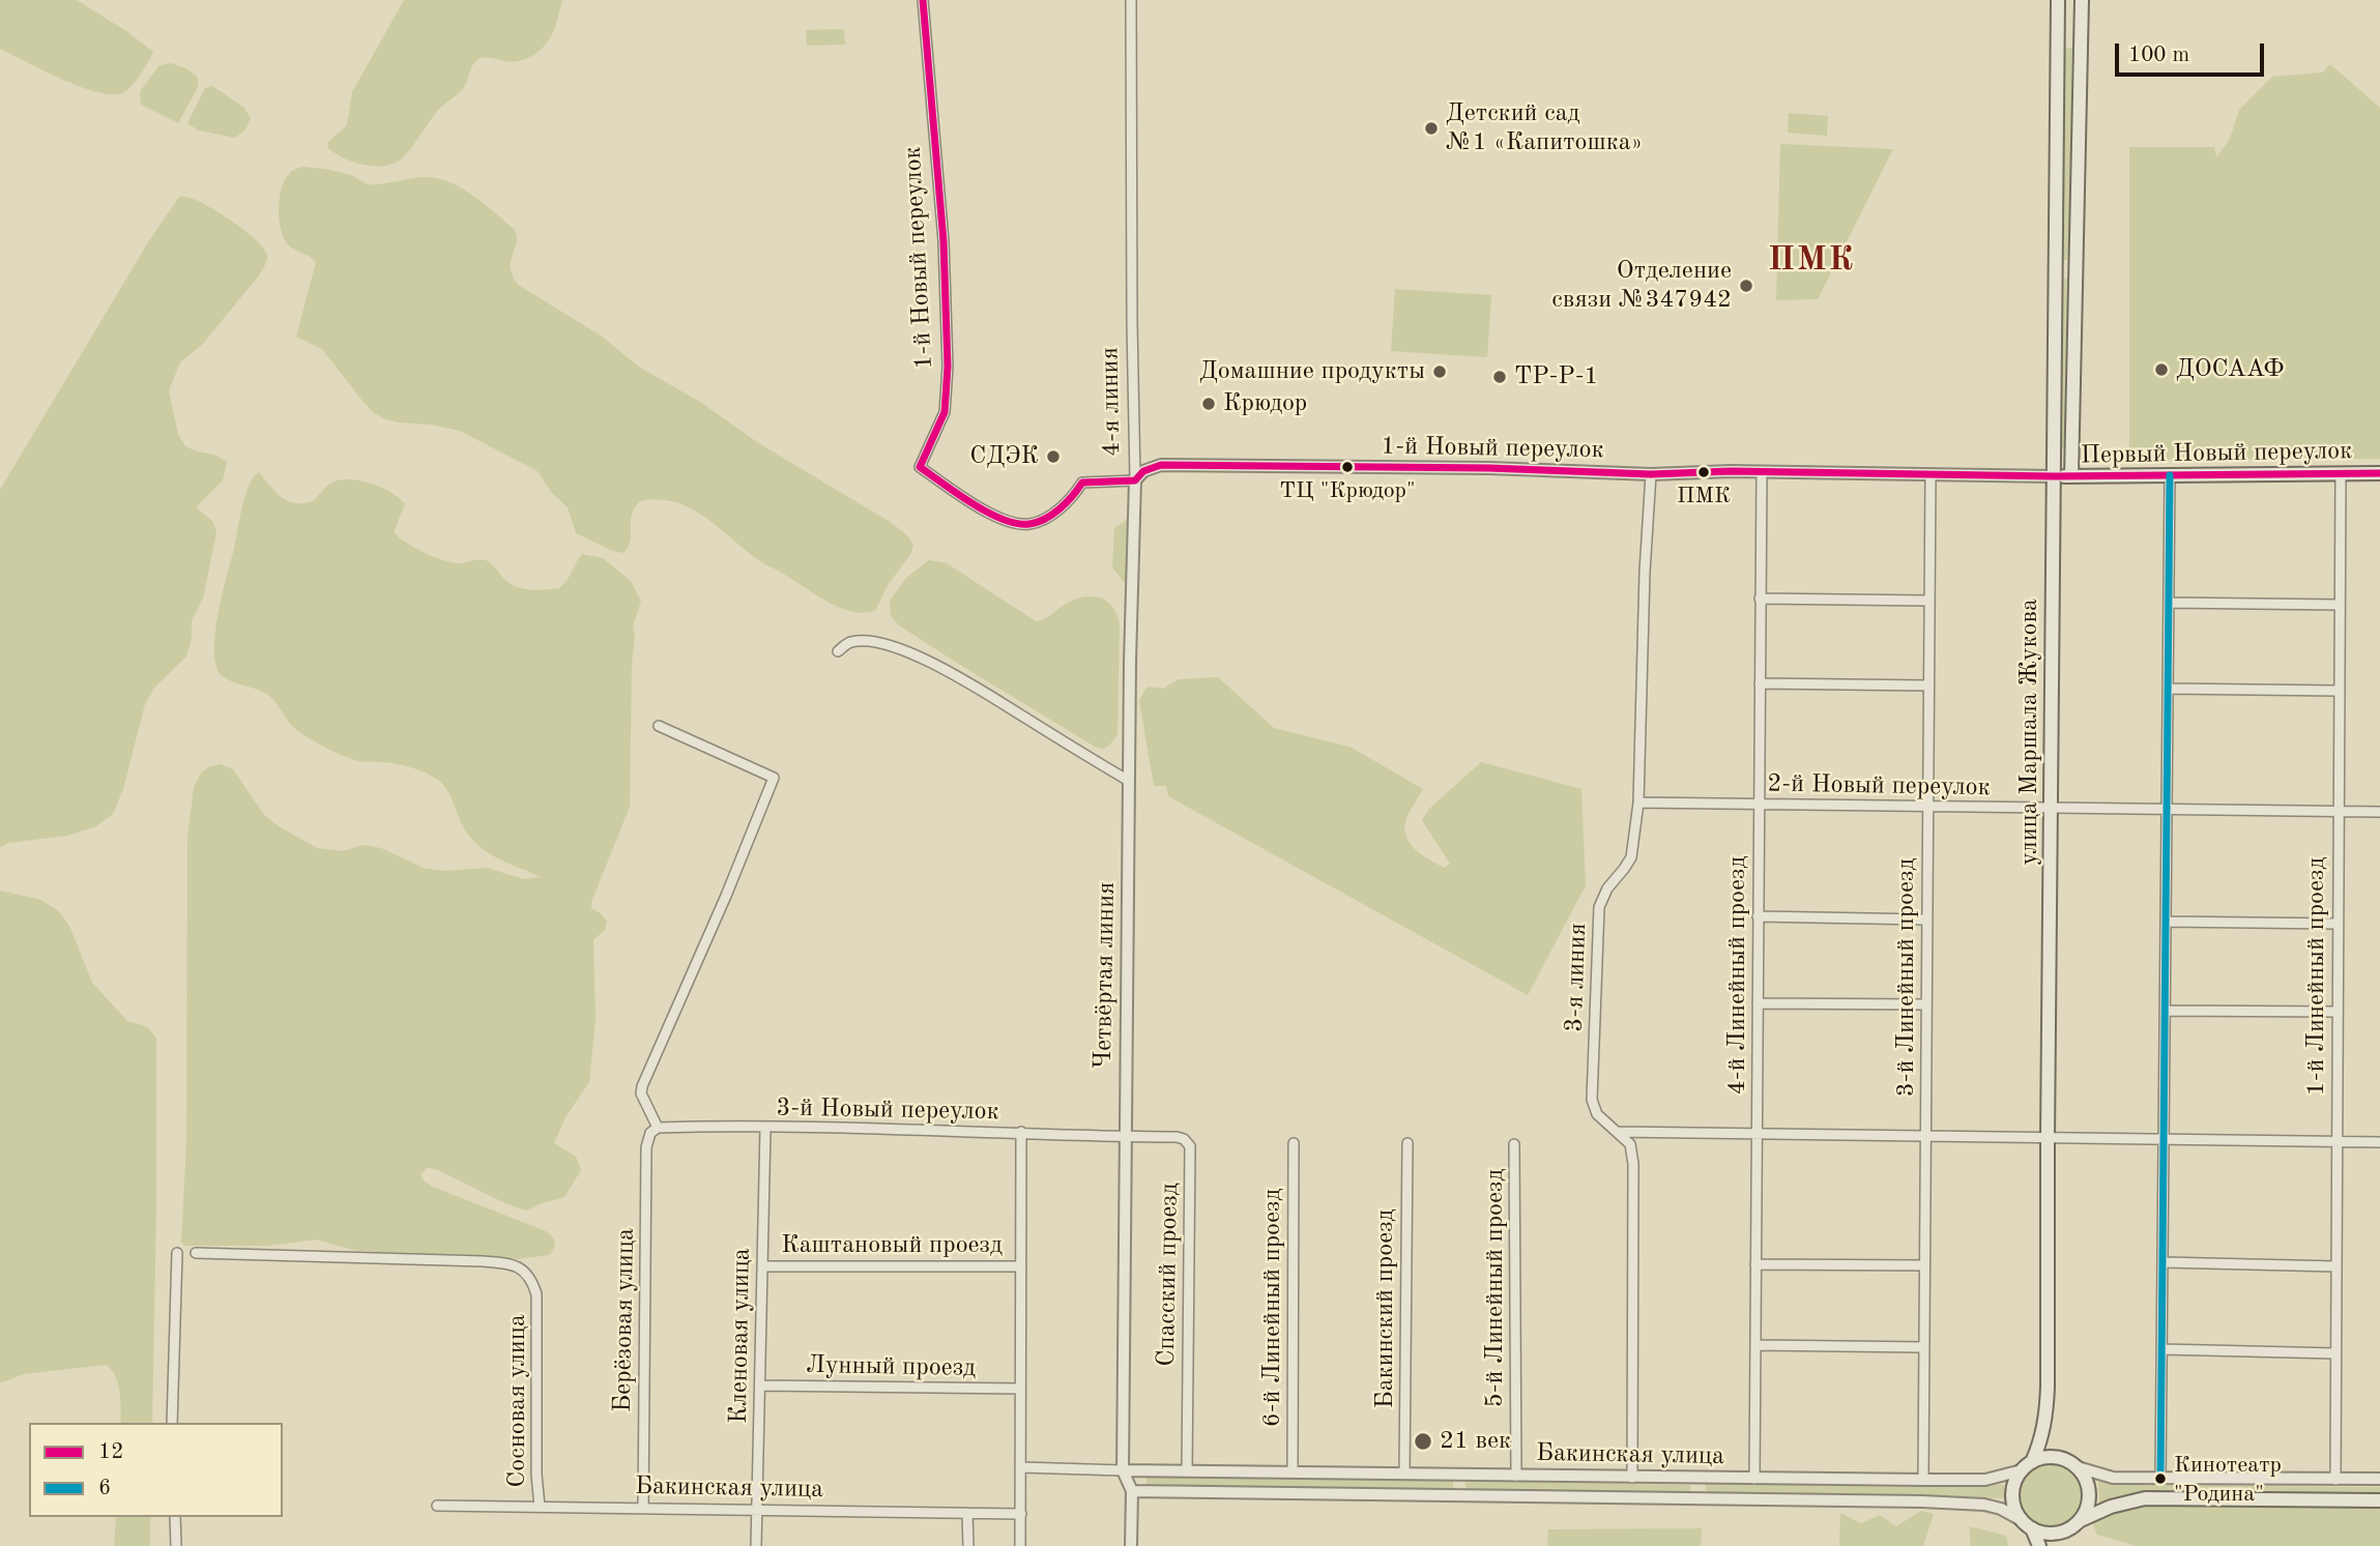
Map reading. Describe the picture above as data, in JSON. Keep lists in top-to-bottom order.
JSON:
{
  "streets": {
    "main road": ["Первый Новый переулок", "улица Маршала Жукова"],
    "street": [
      "1-й Новый переулок",
      "4-я линия",
      "2-й Новый переулок",
      "Четвёртая линия",
      "4-й Линейный проезд",
      "1-й Линейный проезд",
      "3-я линия",
      "3-й Линейный проезд",
      "3-й Новый переулок",
      "Каштановый проезд",
      "Спасский проезд",
      "5-й Линейный проезд",
      "6-й Линейный проезд",
      "Бакинский проезд",
      "Берёзовая улица",
      "Кленовая улица",
      "Лунный проезд",
      "Сосновая улица",
      "Бакинская улица"
    ]
  },
  "crossings": [
    ["1-й Новый переулок", "4-я линия"],
    ["1-й Новый переулок", "Первый Новый переулок"],
    ["1-й Новый переулок", "улица Маршала Жукова"],
    ["1-й Новый переулок", "Четвёртая линия"],
    ["1-й Новый переулок", "4-й Линейный проезд"],
    ["1-й Новый переулок", "3-я линия"],
    ["1-й Новый переулок", "3-й Линейный проезд"],
    ["4-я линия", "Четвёртая линия"],
    ["Первый Новый переулок", "улица Маршала Жукова"],
    ["Первый Новый переулок", "1-й Линейный проезд"],
    ["улица Маршала Жукова", "2-й Новый переулок"],
    ["улица Маршала Жукова", "Бакинская улица"],
    ["2-й Новый переулок", "4-й Линейный проезд"],
    ["2-й Новый переулок", "1-й Линейный проезд"],
    ["2-й Новый переулок", "3-я линия"],
    ["2-й Новый переулок", "3-й Линейный проезд"],
    ["Четвёртая линия", "3-й Новый переулок"],
    ["Четвёртая линия", "Спасский проезд"],
    ["Четвёртая линия", "Бакинская улица"],
    ["4-й Линейный проезд", "Бакинская улица"],
    ["3-я линия", "Бакинская улица"],
    ["3-й Линейный проезд", "Бакинская улица"],
    ["3-й Новый переулок", "Спасский проезд"],
    ["3-й Новый переулок", "Берёзовая улица"],
    ["3-й Новый переулок", "Кленовая улица"],
    ["Каштановый проезд", "Кленовая улица"],
    ["Спасский проезд", "Бакинская улица"],
    ["5-й Линейный проезд", "Бакинская улица"],
    ["6-й Линейный проезд", "Бакинская улица"],
    ["Бакинский проезд", "Бакинская улица"],
    ["Берёзовая улица", "Бакинская улица"],
    ["Кленовая улица", "Лунный проезд"],
    ["Кленовая улица", "Бакинская улица"],
    ["Сосновая улица", "Бакинская улица"]
  ],
  "districts": ["ПМК"],
  "places": [
    "Детский сад №1 «Капитошка»",
    "Отделение связи №347942",
    "ДОСААФ",
    "Домашние продукты",
    "ТР-Р-1",
    "Крюдор",
    "СДЭК",
    "ТЦ \"Крюдор\"",
    "ПМК",
    "21 век",
    "Кинотеатр \"Родина\""
  ],
  "lines": ["transit line 12", "transit line 6"],
  "legend": ["12", "6"],
  "scale_bar": "100 m"
}
